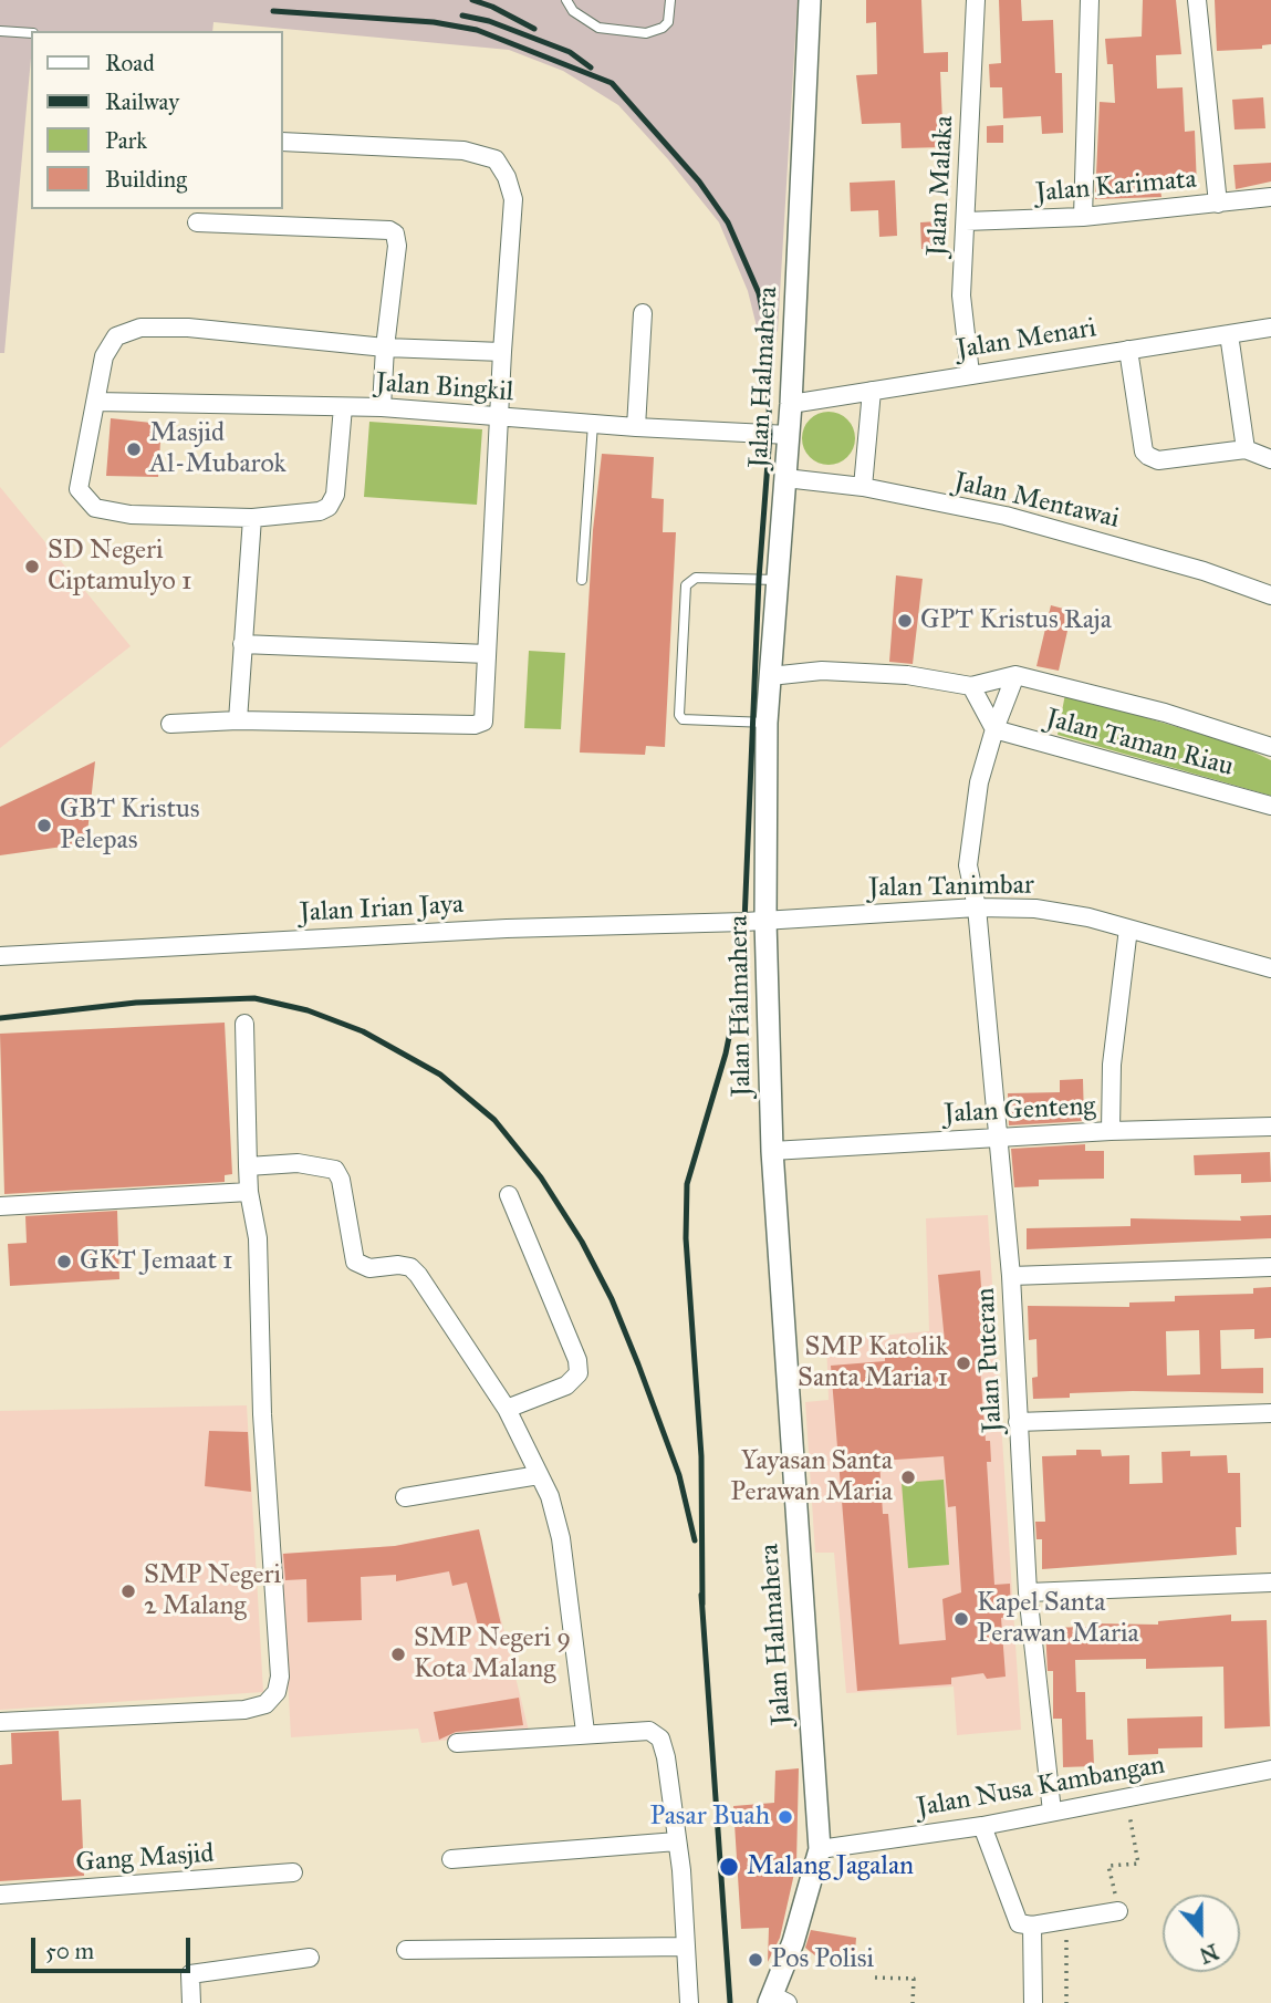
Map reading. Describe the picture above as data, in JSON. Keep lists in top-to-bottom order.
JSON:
{
  "streets": {
    "street": [
      "Jalan Malaka",
      "Jalan Karimata",
      "Jalan Menari",
      "Jalan Halmahera",
      "Jalan Bingkil",
      "Jalan Mentawai",
      "Jalan Taman Riau",
      "Jalan Tanimbar",
      "Jalan Irian Jaya",
      "Jalan Genteng",
      "Jalan Puteran",
      "Jalan Nusa Kambangan",
      "Gang Masjid"
    ]
  },
  "crossings": [
    ["Jalan Malaka", "Jalan Karimata"],
    ["Jalan Malaka", "Jalan Menari"],
    ["Jalan Menari", "Jalan Halmahera"],
    ["Jalan Halmahera", "Jalan Bingkil"],
    ["Jalan Halmahera", "Jalan Mentawai"],
    ["Jalan Halmahera", "Jalan Taman Riau"],
    ["Jalan Halmahera", "Jalan Tanimbar"],
    ["Jalan Halmahera", "Jalan Irian Jaya"],
    ["Jalan Halmahera", "Jalan Genteng"],
    ["Jalan Halmahera", "Jalan Nusa Kambangan"],
    ["Jalan Taman Riau", "Jalan Puteran"],
    ["Jalan Tanimbar", "Jalan Irian Jaya"],
    ["Jalan Tanimbar", "Jalan Puteran"],
    ["Jalan Genteng", "Jalan Puteran"],
    ["Jalan Puteran", "Jalan Nusa Kambangan"]
  ],
  "places": [
    "Masjid Al-Mubarok",
    "SD Negeri Ciptamulyo 1",
    "GPT Kristus Raja",
    "GBT Kristus Pelepas",
    "GKT Jemaat 1",
    "SMP Katolik Santa Maria 1",
    "Yayasan Santa Perawan Maria",
    "SMP Negeri 2 Malang",
    "Kapel Santa Perawan Maria",
    "SMP Negeri 9 Kota Malang",
    "Pasar Buah",
    "Malang Jagalan",
    "Pos Polisi"
  ],
  "legend": [
    "Road",
    "Railway",
    "Park",
    "Building"
  ],
  "scale_bar": "50 m",
  "north": "bottom"
}
